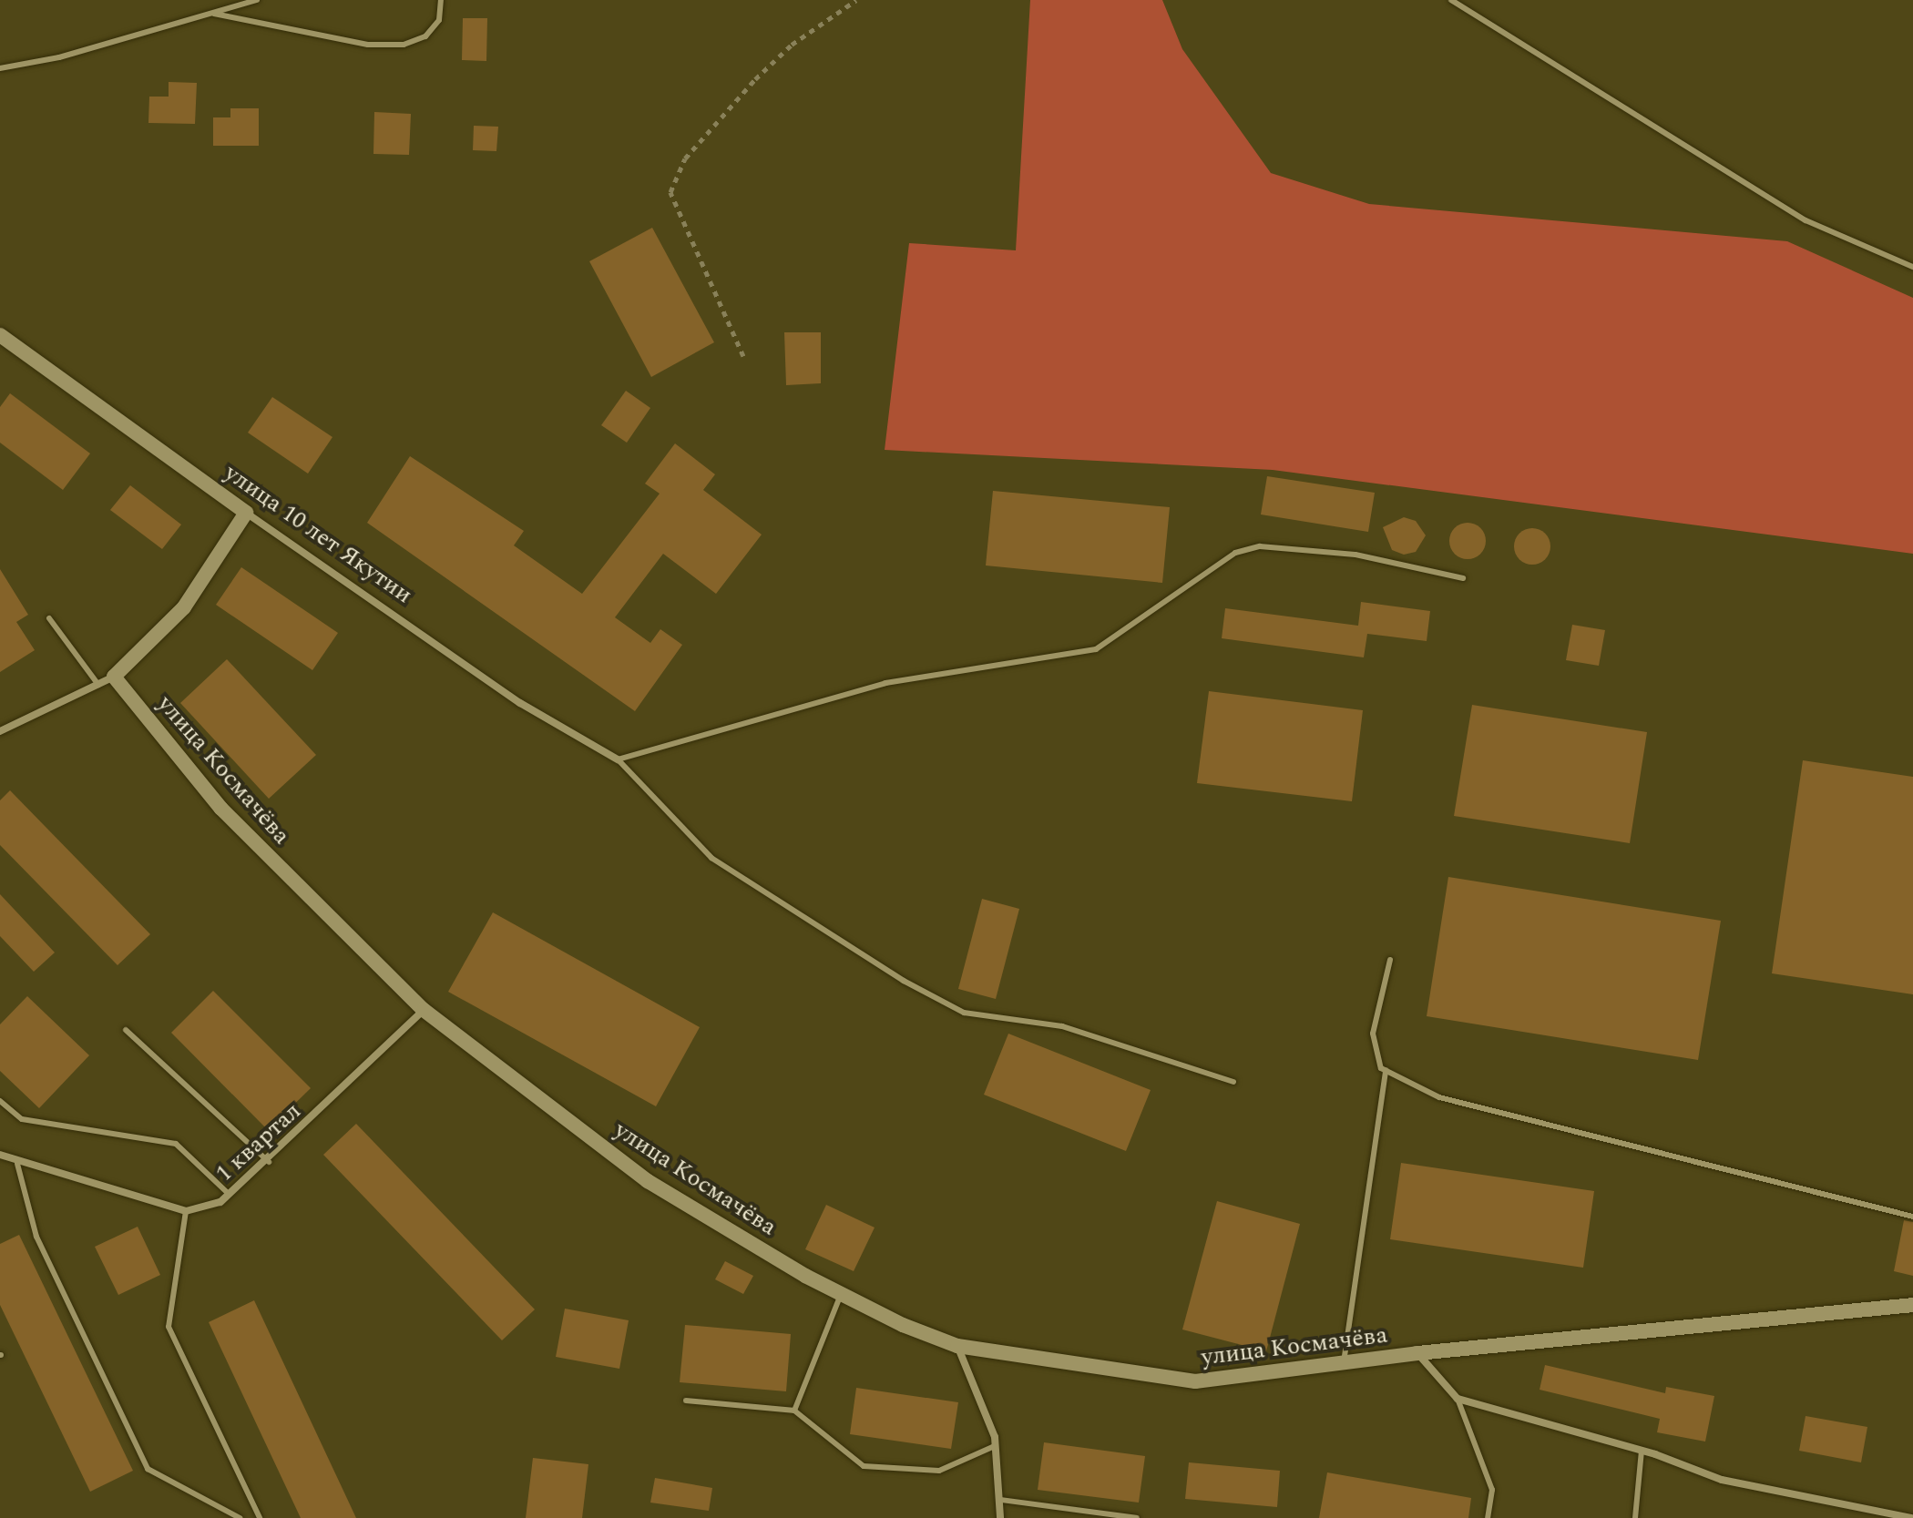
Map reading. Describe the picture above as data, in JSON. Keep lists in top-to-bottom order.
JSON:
{
  "streets": {
    "main road": ["улица 10 лет Якутии", "улица Космачёва"],
    "street": ["1 квартал"]
  },
  "crossings": [
    ["улица Космачёва", "1 квартал"]
  ]
}
